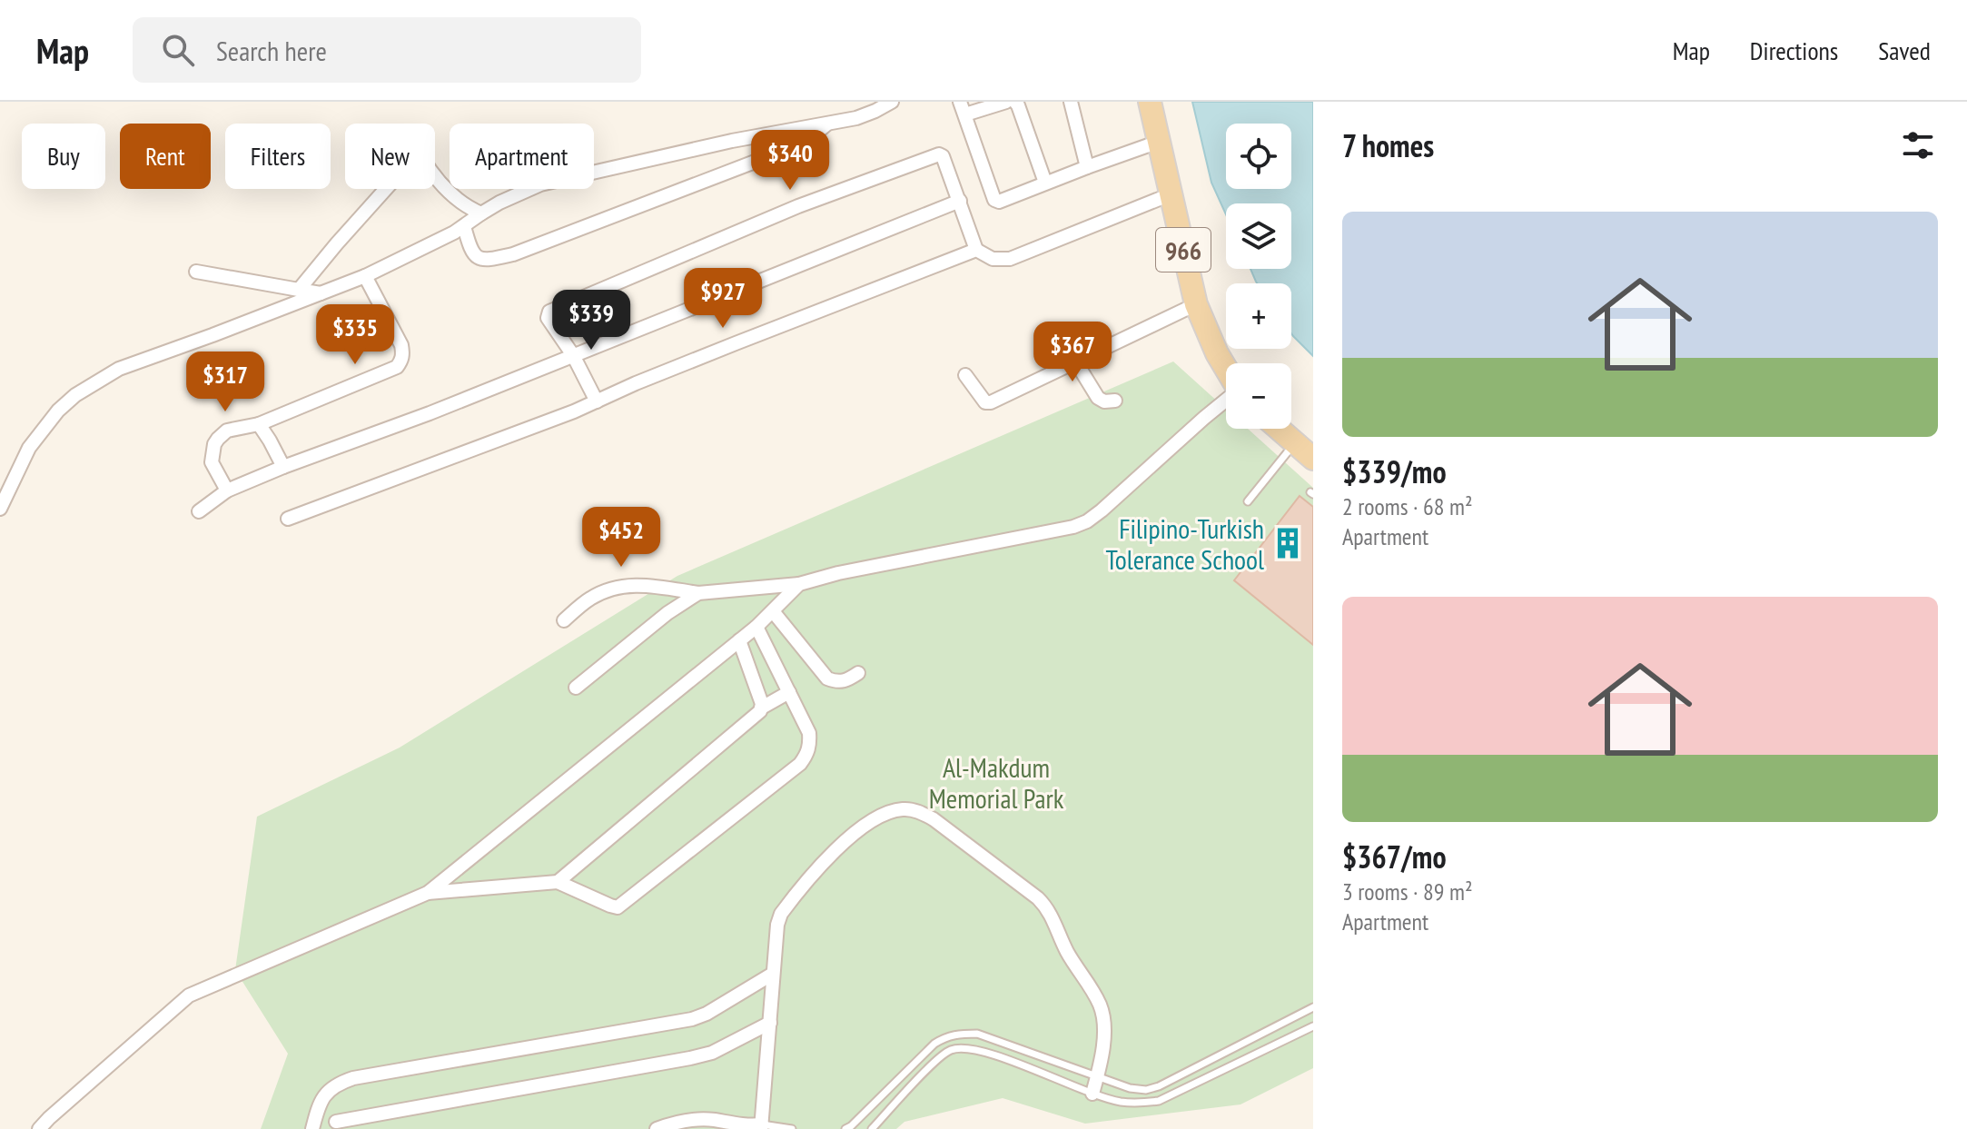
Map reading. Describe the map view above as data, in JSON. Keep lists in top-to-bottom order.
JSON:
{
  "streets": {
    "main road": ["966"]
  },
  "parks": ["Al-Makdum Memorial Park"],
  "places": {
    "building": ["Filipino-Turkish Tolerance School"]
  },
  "page": {
    "header": "Map",
    "search": "Search here",
    "nav": ["Map", "Directions", "Saved"],
    "heading": "7 homes",
    "map_buttons": ["+", "−"],
    "chip": [
      "Buy",
      "Rent",
      "Filters",
      "New",
      "Apartment"
    ],
    "price": [
      "$340",
      "$927",
      "$339",
      "$335",
      "$367",
      "$317",
      "$452"
    ],
    "list": [
      {
        "name": "$339/mo",
        "note": "2 rooms · 68 m² · Apartment"
      },
      {
        "name": "$367/mo",
        "note": "3 rooms · 89 m² · Apartment"
      }
    ]
  }
}
